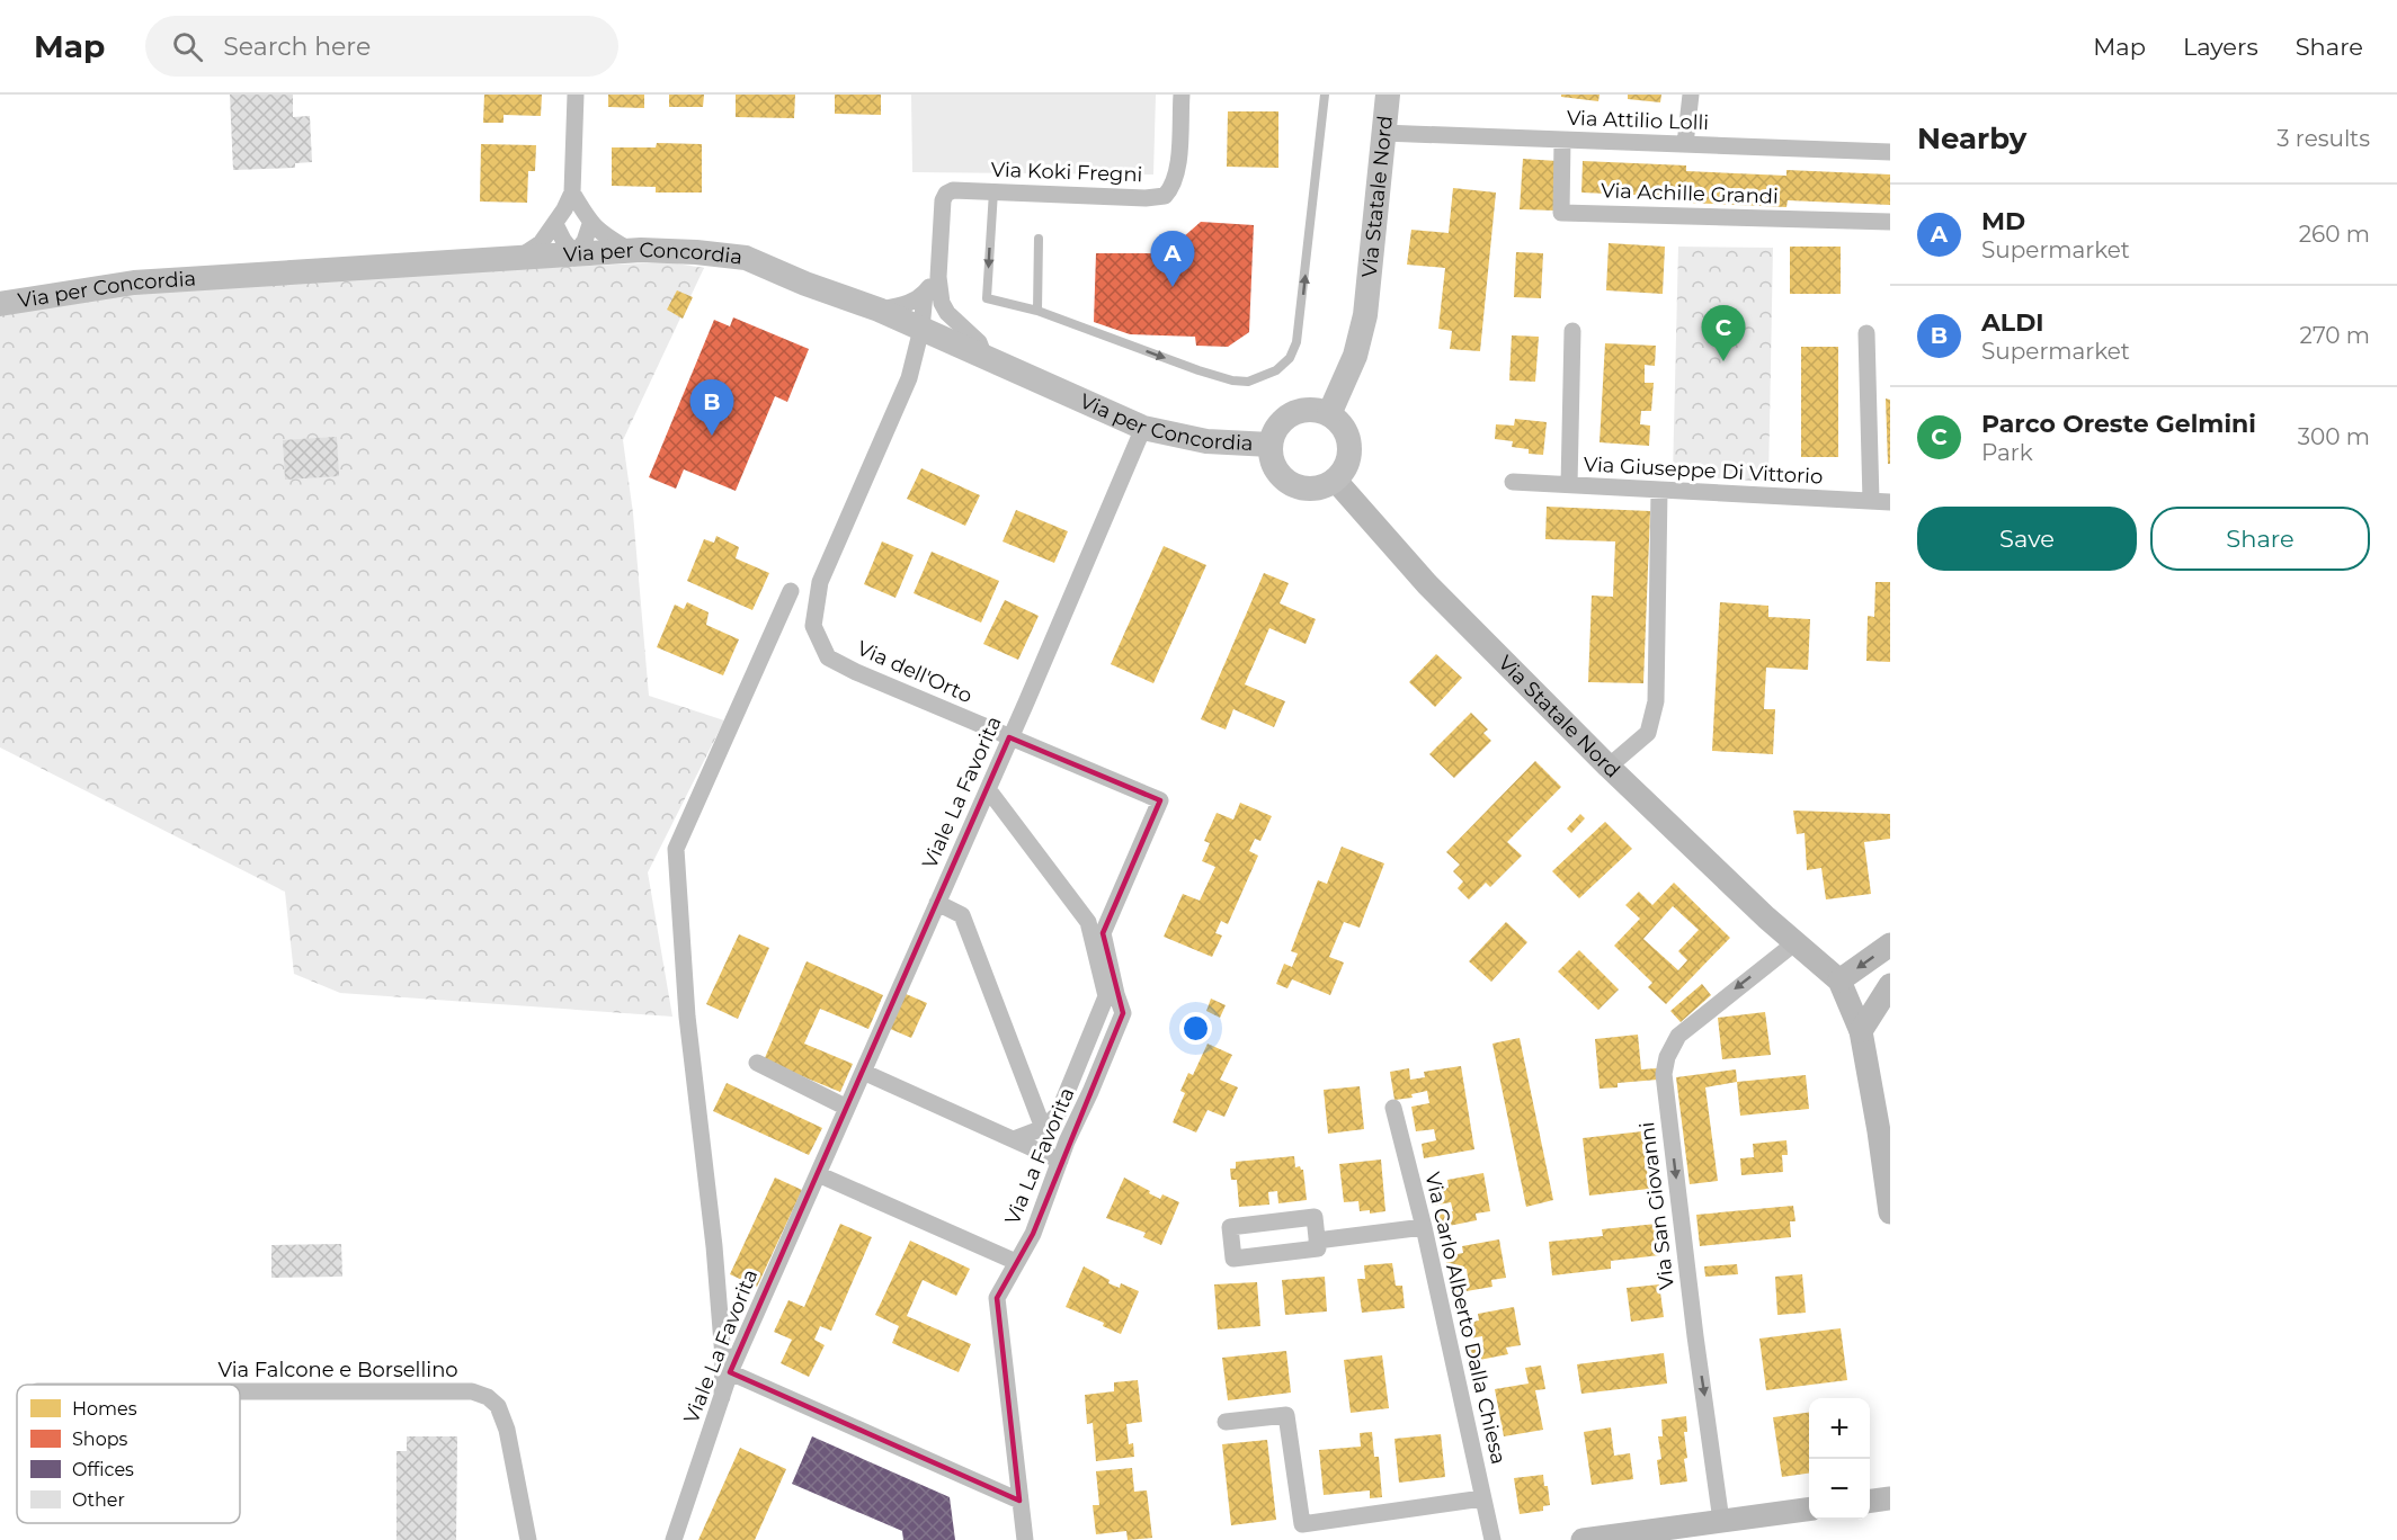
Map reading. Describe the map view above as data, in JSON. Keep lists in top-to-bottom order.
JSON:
{
  "streets": {
    "main road": ["Via Statale Nord", "Via per Concordia"],
    "street": [
      "Via Attilio Lolli",
      "Via Koki Fregni",
      "Via Achille Grandi",
      "Via Giuseppe Di Vittorio",
      "Via dell'Orto",
      "Viale La Favorita",
      "Via La Favorita",
      "Via San Giovanni",
      "Via Carlo Alberto Dalla Chiesa",
      "Via Falcone e Borsellino"
    ]
  },
  "crossings": [
    ["Via Attilio Lolli", "Via Achille Grandi"],
    ["Via Attilio Lolli", "Via Statale Nord"],
    ["Via Statale Nord", "Via per Concordia"],
    ["Via Statale Nord", "Via San Giovanni"],
    ["Via per Concordia", "Via dell'Orto"],
    ["Via per Concordia", "Viale La Favorita"],
    ["Via dell'Orto", "Viale La Favorita"],
    ["Via dell'Orto", "Via La Favorita"]
  ],
  "one_way": ["Via San Giovanni"],
  "legend": [
    "Homes",
    "Shops",
    "Offices",
    "Other"
  ],
  "page": {
    "header": "Map",
    "search": "Search here",
    "nav": ["Map", "Layers", "Share"],
    "heading": ["Nearby", "3 results"],
    "list": [
      {
        "mark": "A",
        "name": "MD",
        "note": "Supermarket",
        "value": "260 m"
      },
      {
        "mark": "B",
        "name": "ALDI",
        "note": "Supermarket",
        "value": "270 m"
      },
      {
        "mark": "C",
        "name": "Parco Oreste Gelmini",
        "note": "Park",
        "value": "300 m"
      }
    ],
    "pins": ["A", "C", "B"],
    "buttons": ["Save", "Share"],
    "map_buttons": ["+", "−"]
  }
}
